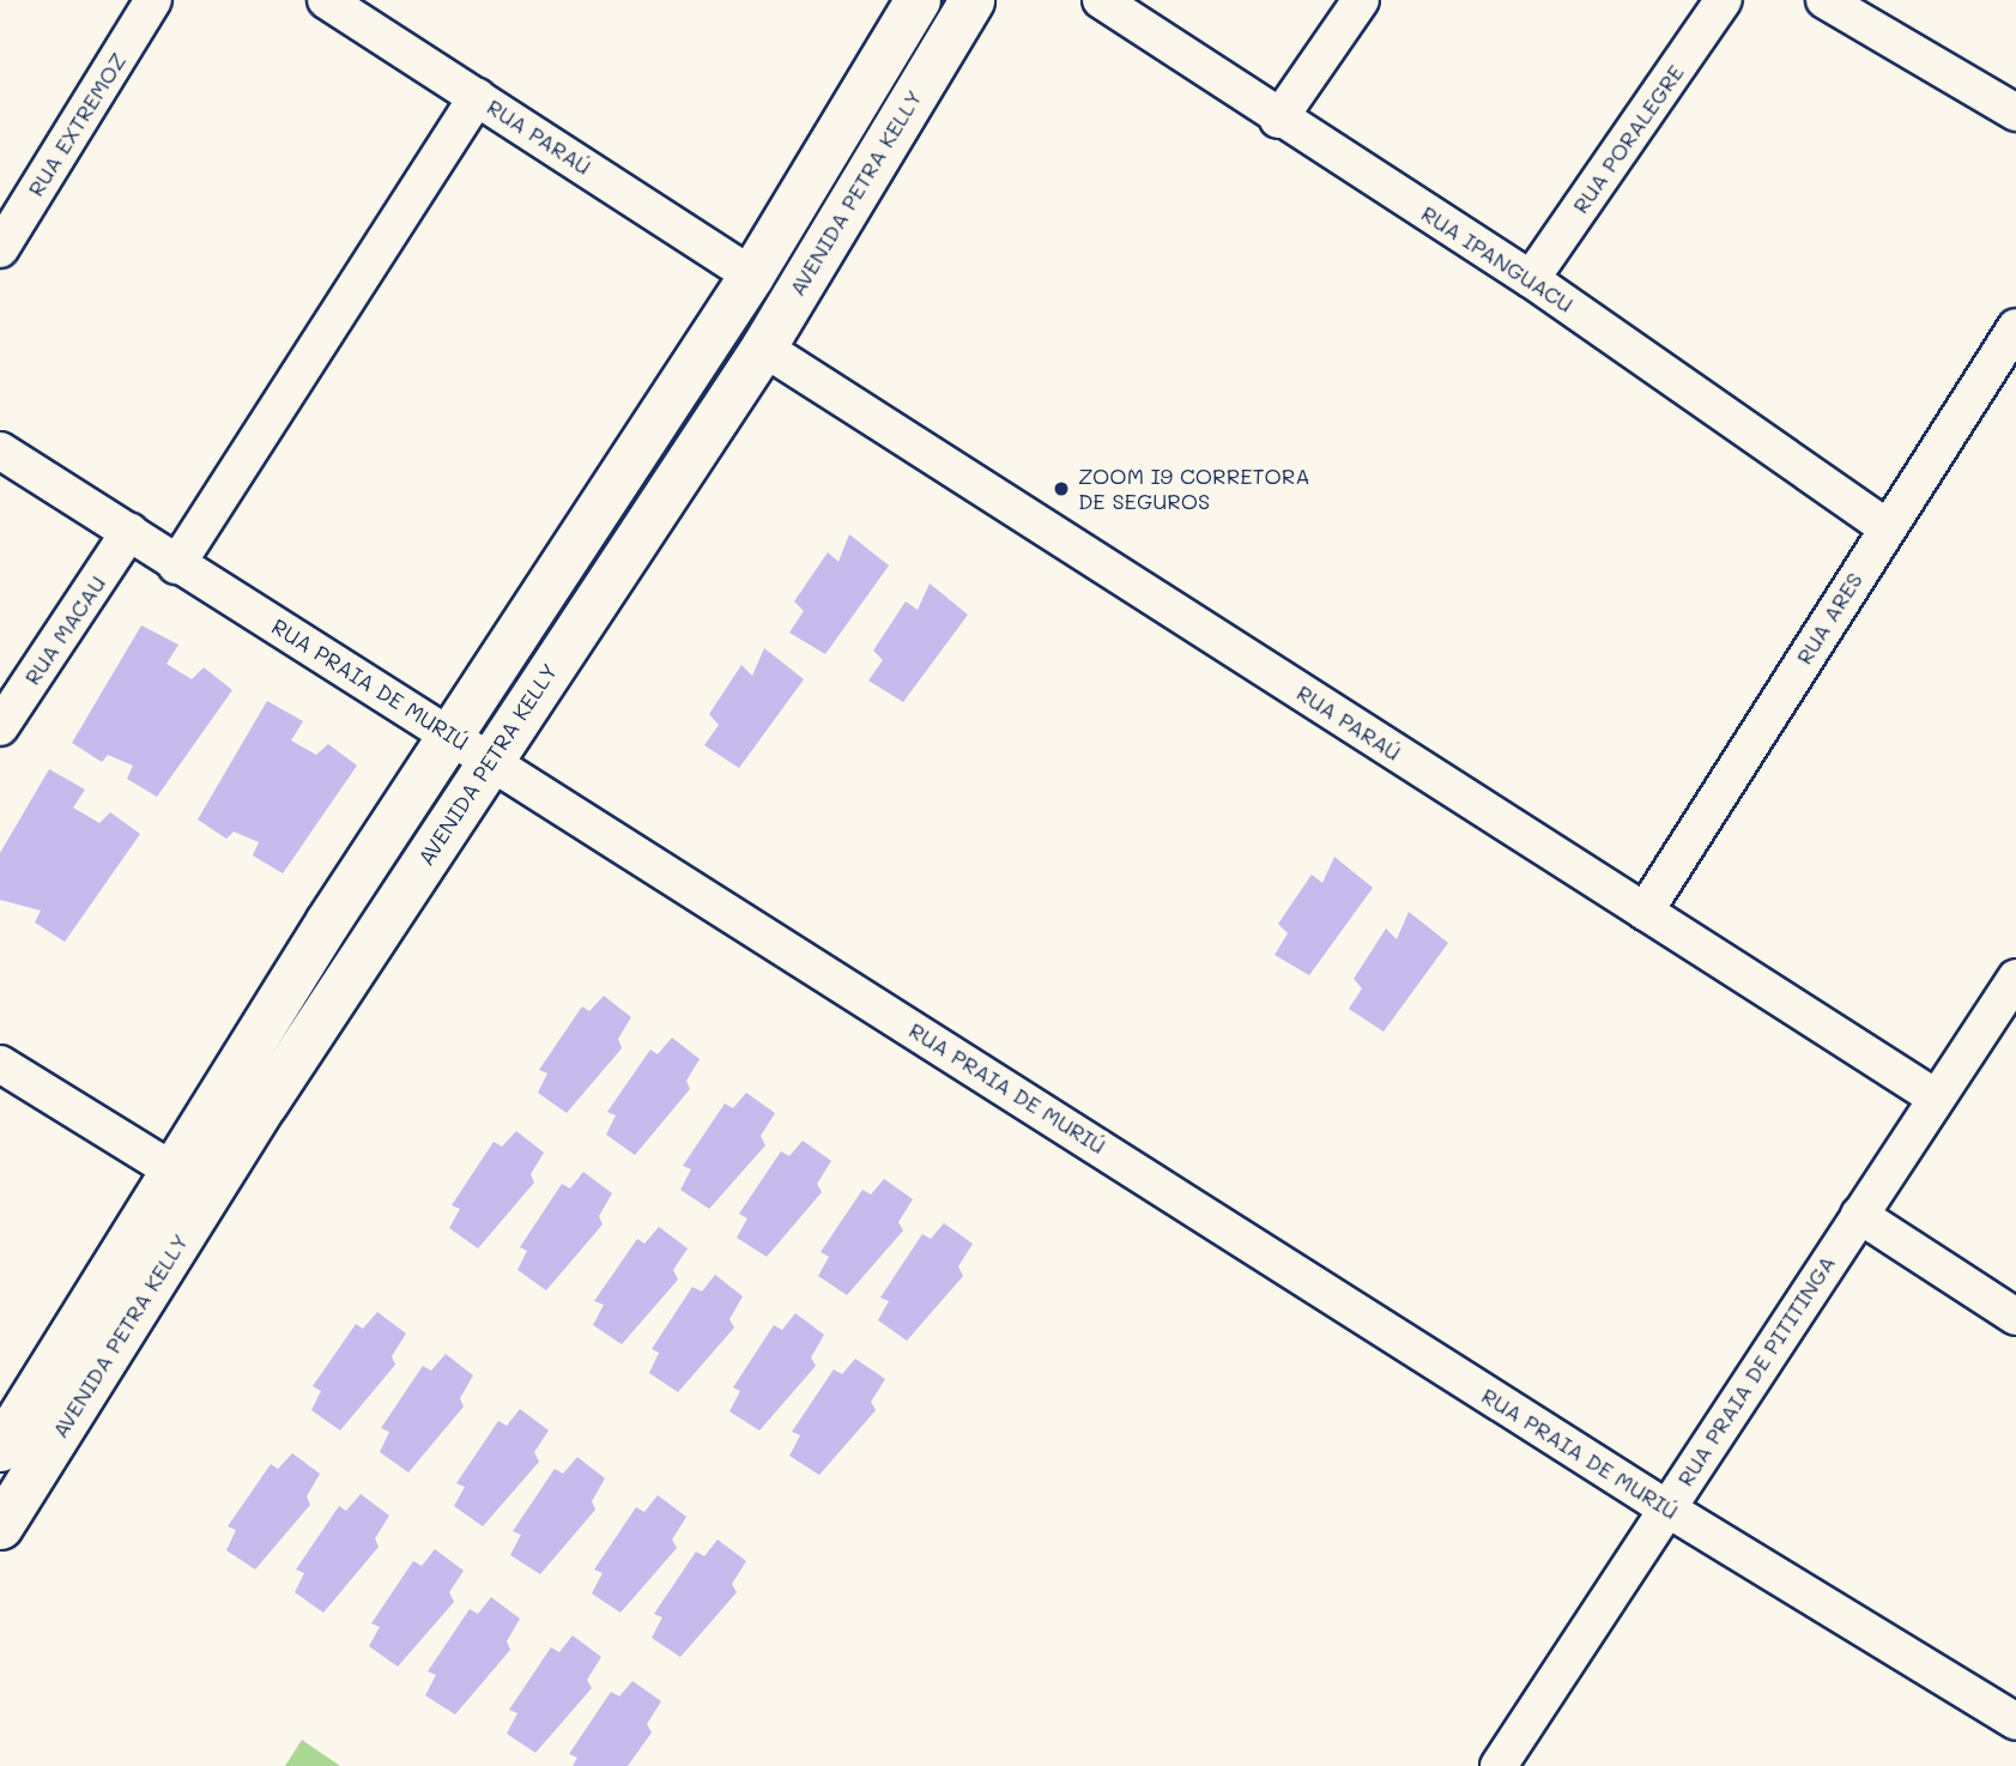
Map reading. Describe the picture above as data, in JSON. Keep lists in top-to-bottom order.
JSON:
{
  "streets": {
    "street": [
      "RUA EXTREMOZ",
      "RUA PARAÚ",
      "RUA PORALEGRE",
      "AVENIDA PETRA KELLY",
      "RUA IPANGUACU",
      "RUA ARES",
      "RUA MACAU",
      "RUA PRAIA DE MURIÚ",
      "RUA PRAIA DE PITITINGA"
    ]
  },
  "crossings": [
    ["RUA PARAÚ", "AVENIDA PETRA KELLY"],
    ["RUA PARAÚ", "RUA ARES"],
    ["RUA PARAÚ", "RUA PRAIA DE PITITINGA"],
    ["RUA PORALEGRE", "RUA IPANGUACU"],
    ["AVENIDA PETRA KELLY", "RUA PRAIA DE MURIÚ"],
    ["RUA IPANGUACU", "RUA ARES"],
    ["RUA MACAU", "RUA PRAIA DE MURIÚ"],
    ["RUA PRAIA DE MURIÚ", "RUA PRAIA DE PITITINGA"]
  ],
  "places": ["ZOOM I9 CORRETORA DE SEGUROS"]
}
